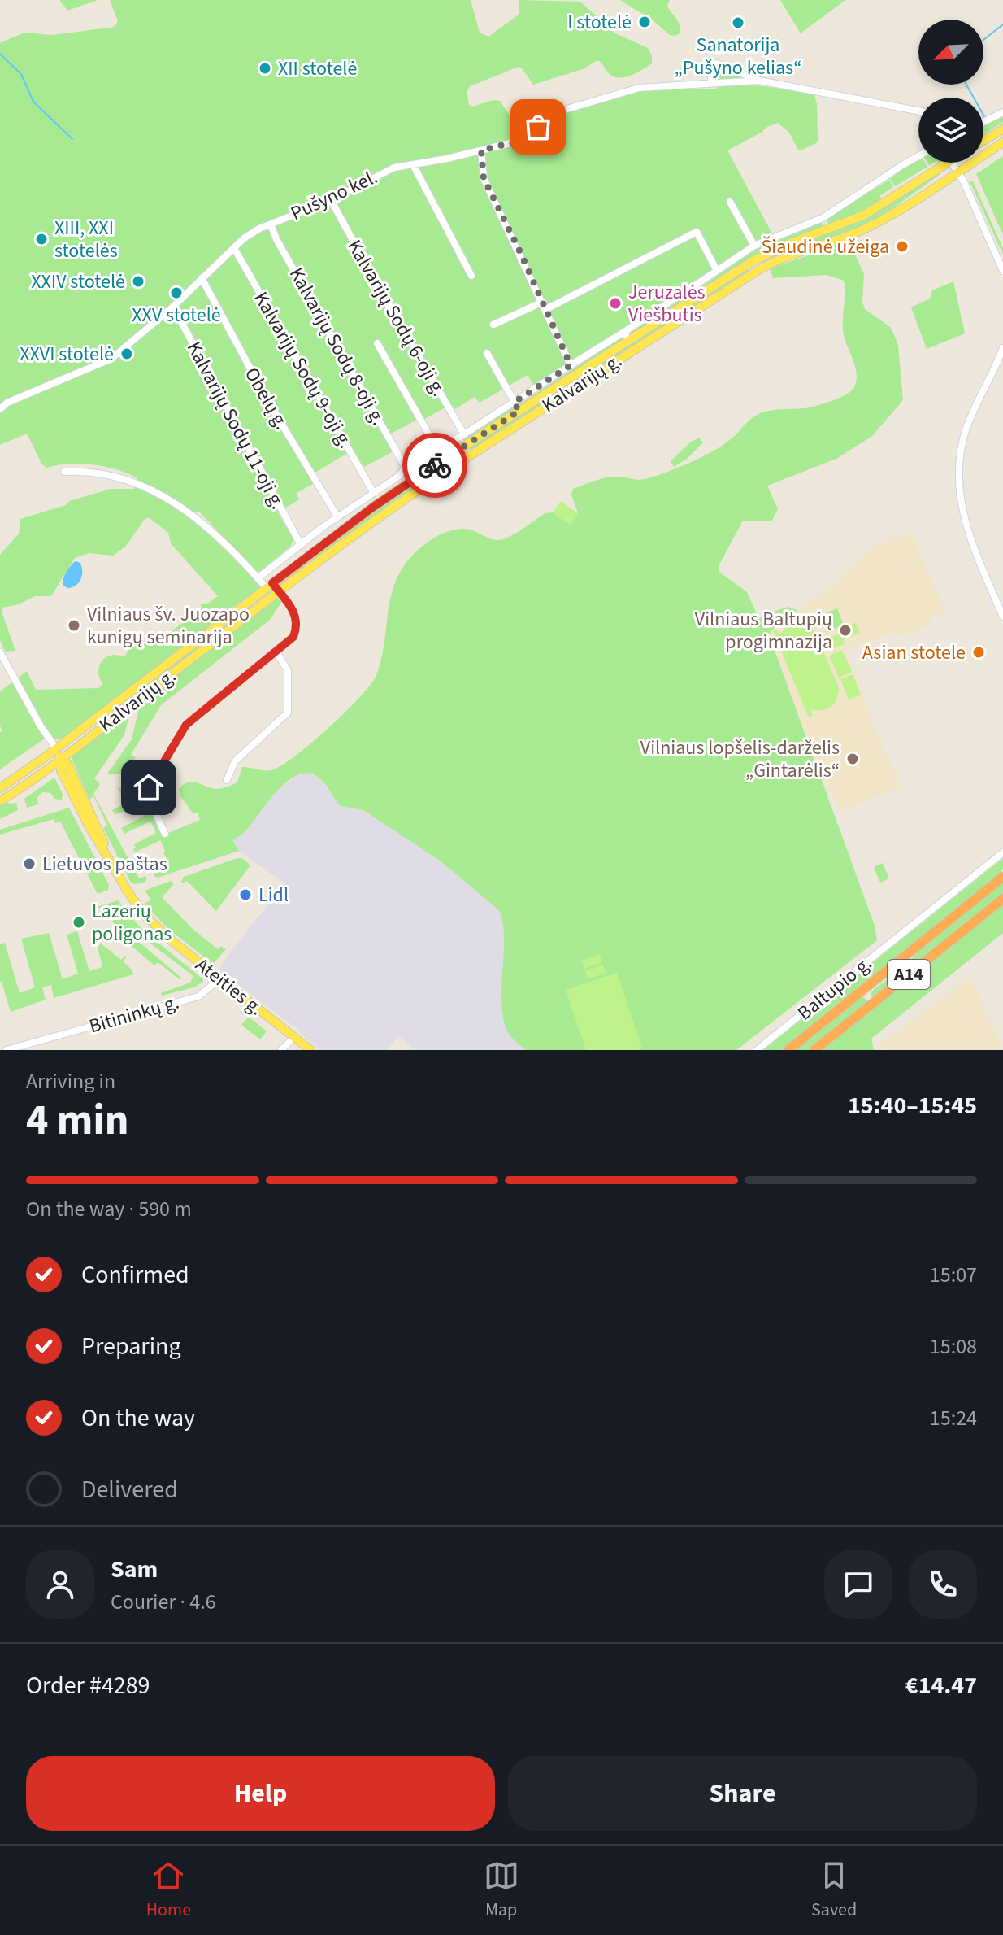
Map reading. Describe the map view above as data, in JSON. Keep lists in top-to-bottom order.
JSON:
{
  "streets": {
    "highway": ["A14"],
    "main road": ["Kalvarijų g.", "Ateities g."],
    "street": [
      "Pušyno kel.",
      "Kalvarijų Sodų 6-oji g.",
      "Kalvarijų Sodų 8-oji g.",
      "Kalvarijų Sodų 9-oji g.",
      "Obelų g.",
      "Kalvarijų Sodų 11-oji g.",
      "Baltupio g.",
      "Bitininkų g."
    ]
  },
  "crossings": [
    ["Pušyno kel.", "Kalvarijų Sodų 6-oji g."],
    ["Pušyno kel.", "Kalvarijų Sodų 8-oji g."],
    ["Pušyno kel.", "Kalvarijų Sodų 9-oji g."],
    ["Pušyno kel.", "Obelų g."],
    ["Pušyno kel.", "Kalvarijų Sodų 11-oji g."],
    ["Kalvarijų g.", "Ateities g."],
    ["Ateities g.", "Bitininkų g."]
  ],
  "places": [
    "I stotelė",
    "Sanatorija „Pušyno kelias“",
    "XII stotelė",
    "XIII, XXI stotelės",
    "Šiaudinė užeiga",
    "XXIV stotelė",
    "XXV stotelė",
    "Jeruzalės Viešbutis",
    "XXVI stotelė",
    "Vilniaus šv. Juozapo kunigų seminarija",
    "Vilniaus Baltupių progimnazija",
    "Asian stotele",
    "Vilniaus lopšelis-darželis „Gintarėlis“",
    "Lietuvos paštas",
    "Lidl",
    "Lazerių poligonas"
  ],
  "north": "bottom left",
  "page": {
    "heading": ["4 min", "Arriving in", "15:40–15:45"],
    "panel": [
      "Sam",
      "Courier · 4.6",
      "Order #4289",
      "€14.47"
    ],
    "bar": "On the way · 590 m",
    "list": [
      ["Confirmed", "15:07"],
      ["Preparing", "15:08"],
      ["On the way", "15:24"],
      "Delivered"
    ],
    "buttons": ["Help", "Share"],
    "tabs": ["Home", "Map", "Saved"]
  }
}
